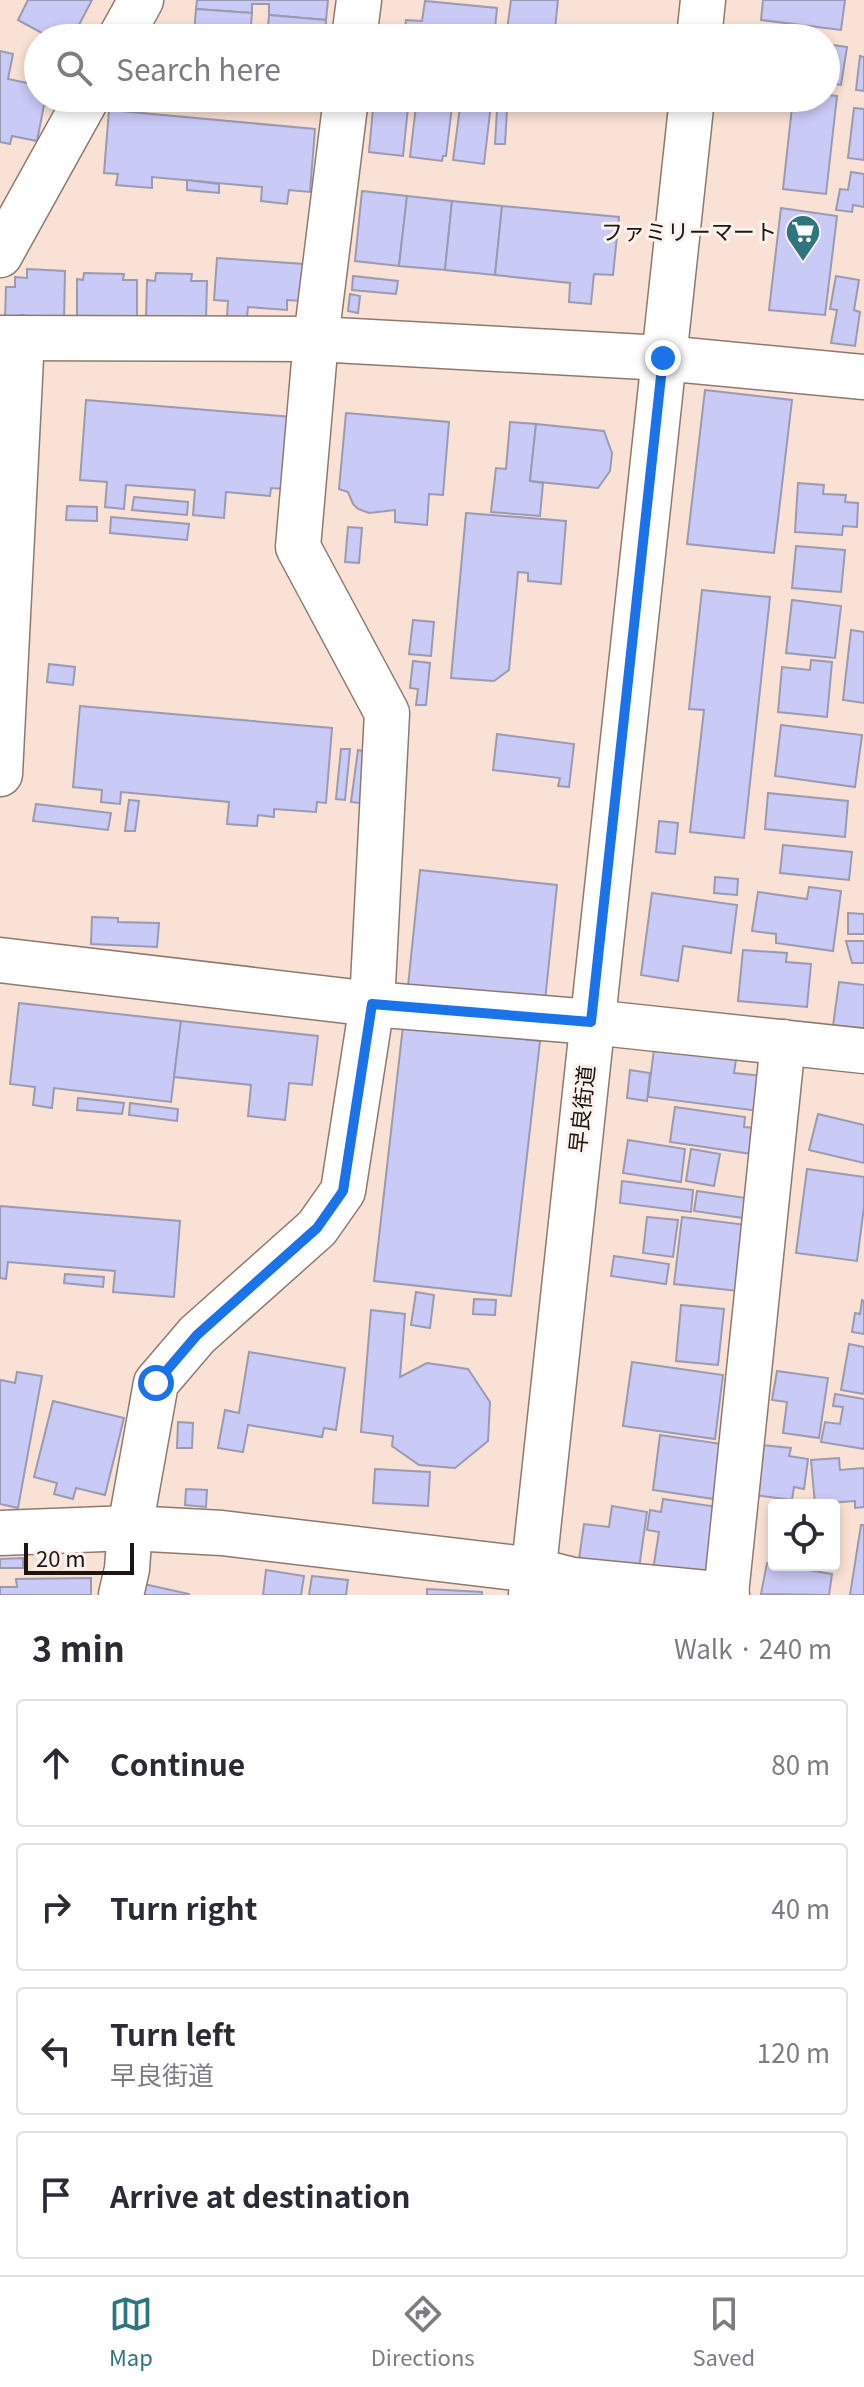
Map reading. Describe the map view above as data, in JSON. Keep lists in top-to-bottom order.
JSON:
{
  "streets": {
    "street": ["早良街道"]
  },
  "places": {
    "supermarket": ["ファミリーマート"]
  },
  "scale_bar": "20 m",
  "page": {
    "search": "Search here",
    "scale": "20 m",
    "heading": ["3 min", "Walk · 240 m"],
    "list": [
      ["Continue", "80 m"],
      ["Turn right", "40 m"],
      ["Turn left", "早良街道", "120 m"],
      "Arrive at destination"
    ],
    "nav": ["Map", "Directions", "Saved"]
  }
}
